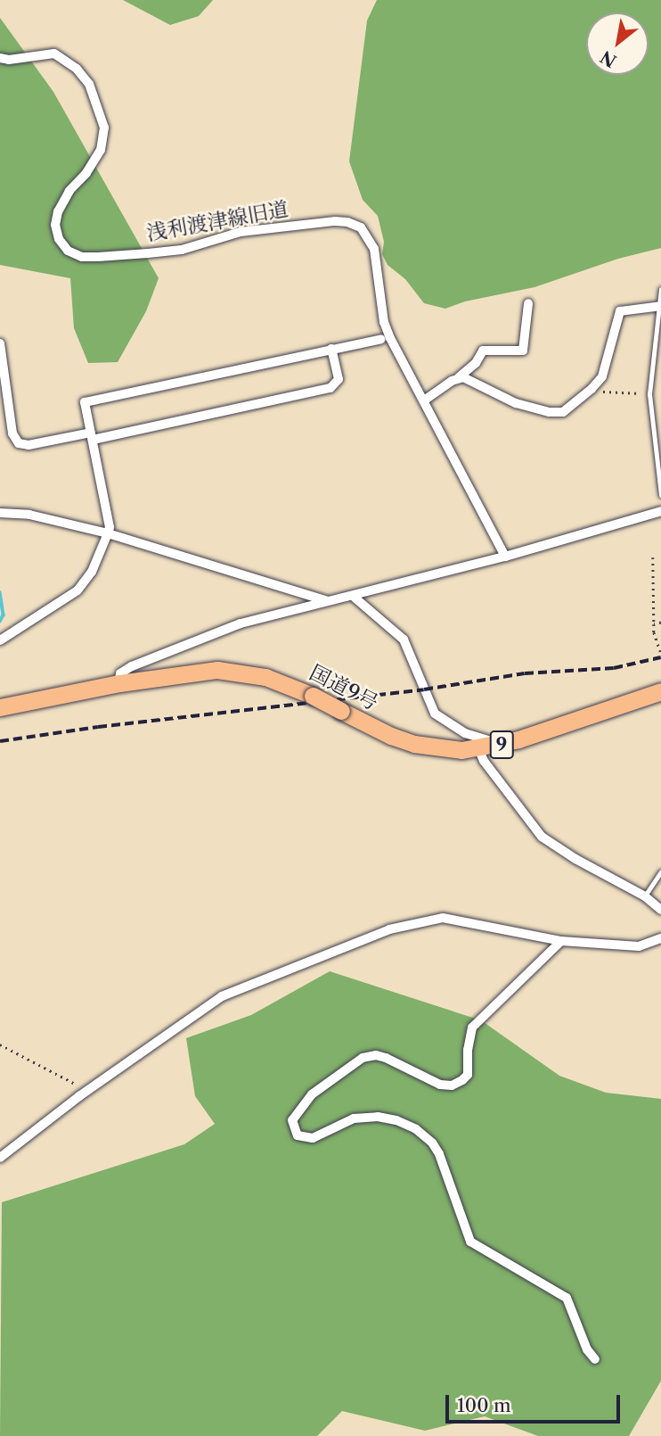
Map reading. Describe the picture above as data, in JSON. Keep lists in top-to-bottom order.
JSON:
{
  "streets": {
    "highway": ["国道9号", "9"],
    "street": ["浅利渡津線旧道"]
  },
  "scale_bar": "100 m",
  "north": "bottom left"
}
